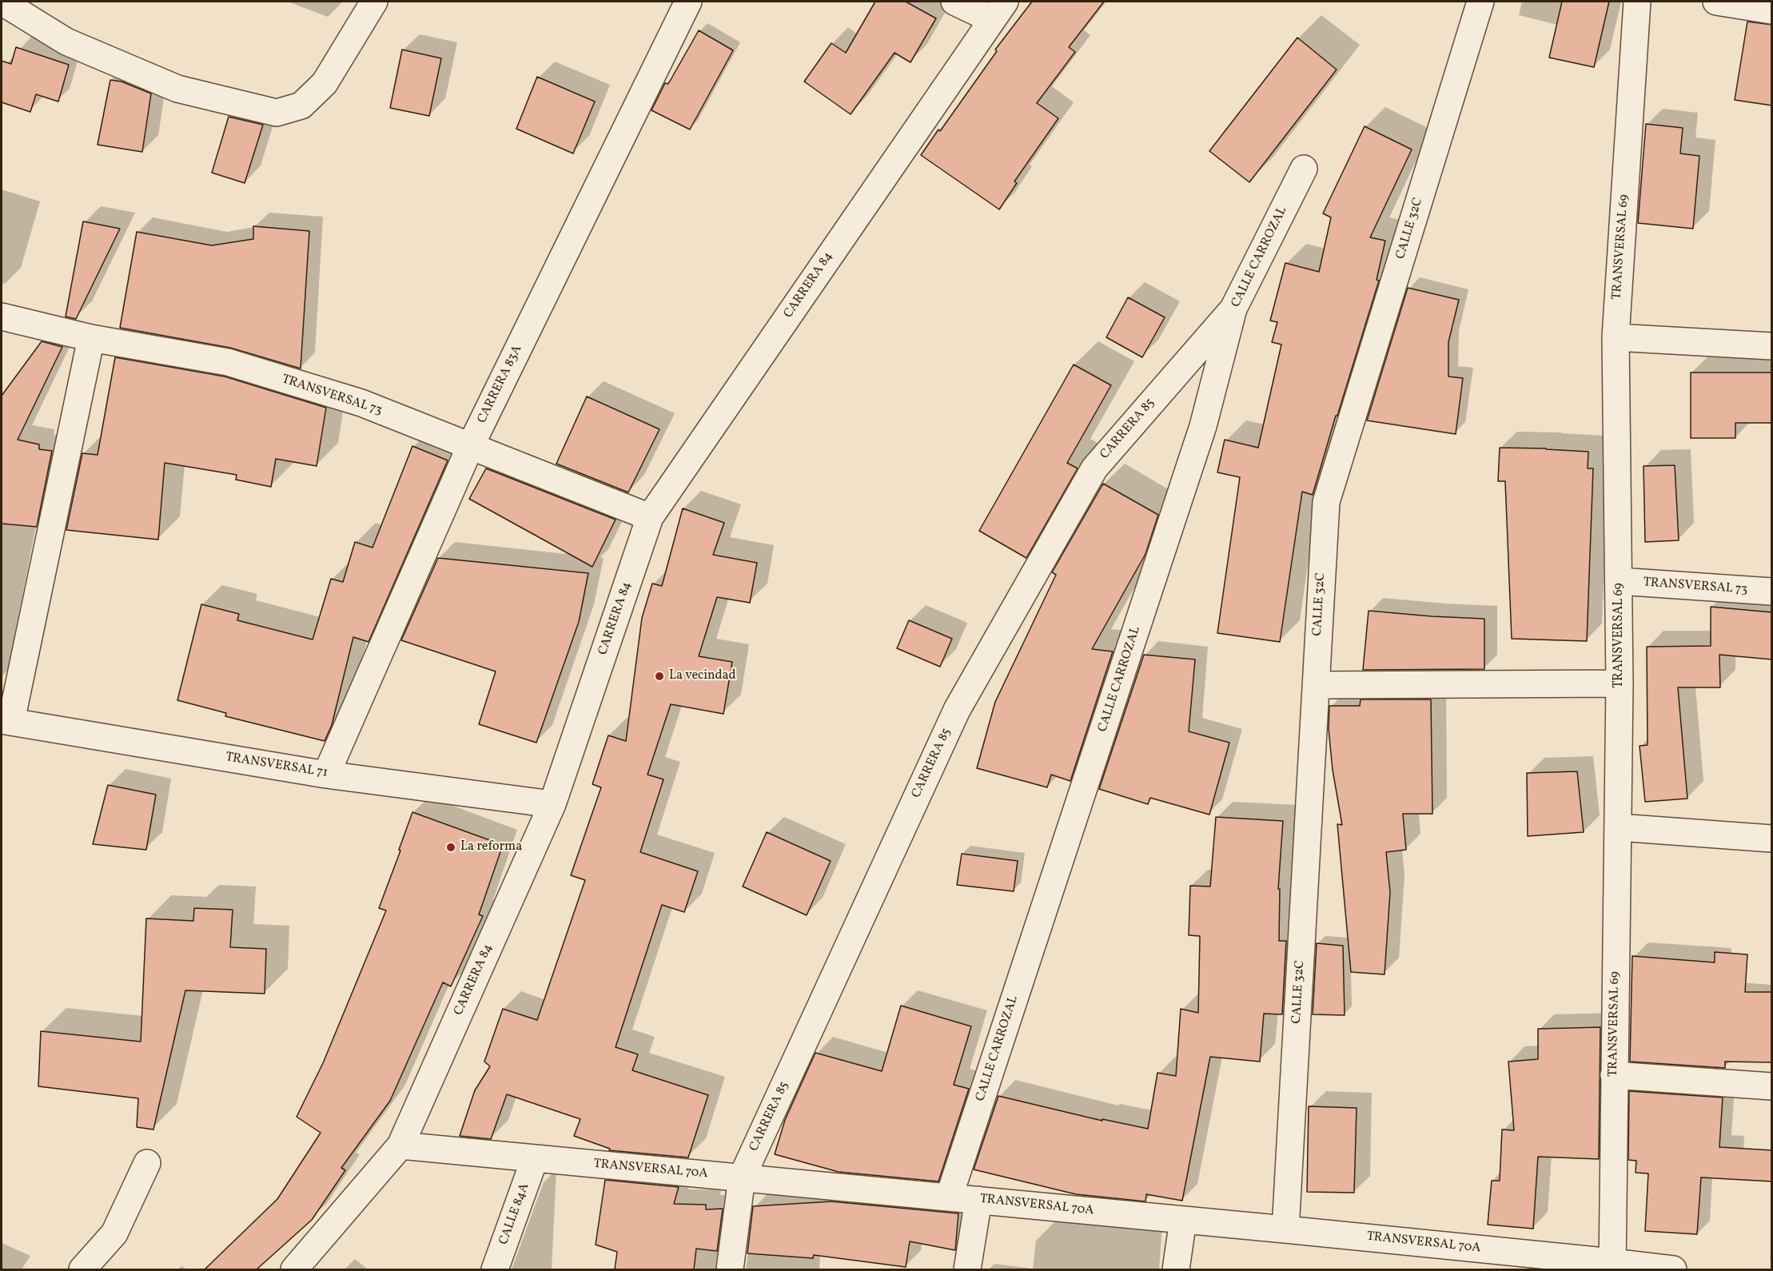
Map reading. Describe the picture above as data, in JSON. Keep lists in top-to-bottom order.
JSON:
{
  "streets": {
    "street": [
      "CALLE 32C",
      "TRANSVERSAL 69",
      "CALLE CARROZAL",
      "CARRERA 84",
      "CARRERA 83A",
      "TRANSVERSAL 73",
      "CARRERA 85",
      "TRANSVERSAL 71",
      "TRANSVERSAL 70A",
      "CALLE 84A"
    ]
  },
  "crossings": [
    ["CALLE 32C", "TRANSVERSAL 70A"],
    ["TRANSVERSAL 69", "TRANSVERSAL 73"],
    ["TRANSVERSAL 69", "TRANSVERSAL 70A"],
    ["CALLE CARROZAL", "CARRERA 85"],
    ["CALLE CARROZAL", "TRANSVERSAL 70A"],
    ["CARRERA 84", "TRANSVERSAL 73"],
    ["CARRERA 84", "TRANSVERSAL 71"],
    ["CARRERA 84", "TRANSVERSAL 70A"],
    ["CARRERA 83A", "TRANSVERSAL 73"],
    ["CARRERA 83A", "TRANSVERSAL 71"],
    ["CARRERA 85", "TRANSVERSAL 70A"],
    ["TRANSVERSAL 70A", "CALLE 84A"]
  ],
  "places": ["La vecindad", "La reforma"]
}
